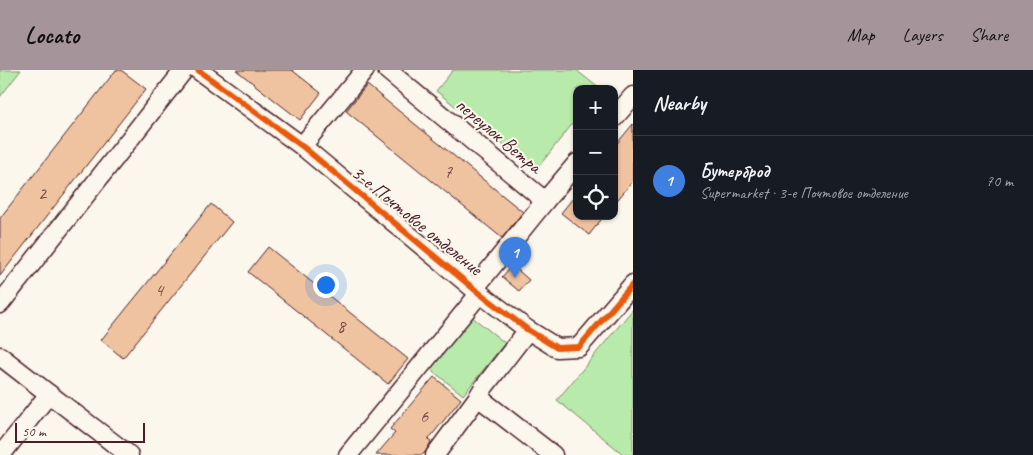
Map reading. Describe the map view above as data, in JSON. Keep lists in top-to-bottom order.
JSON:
{
  "streets": {
    "street": ["переулок Ветра", "3-е Почтовое отделение"]
  },
  "house_numbers": [
    "7",
    "2",
    "4",
    "8",
    "6"
  ],
  "scale_bar": "50 m",
  "page": {
    "header": "Locato",
    "nav": ["Map", "Layers", "Share"],
    "heading": "Nearby",
    "map_buttons": ["+", "−"],
    "list": [
      {
        "mark": "1",
        "name": "Бутерброд",
        "note": "Supermarket · 3-е Почтовое отделение",
        "value": "70 m"
      }
    ],
    "pins": "1",
    "scale": "50 m"
  }
}
